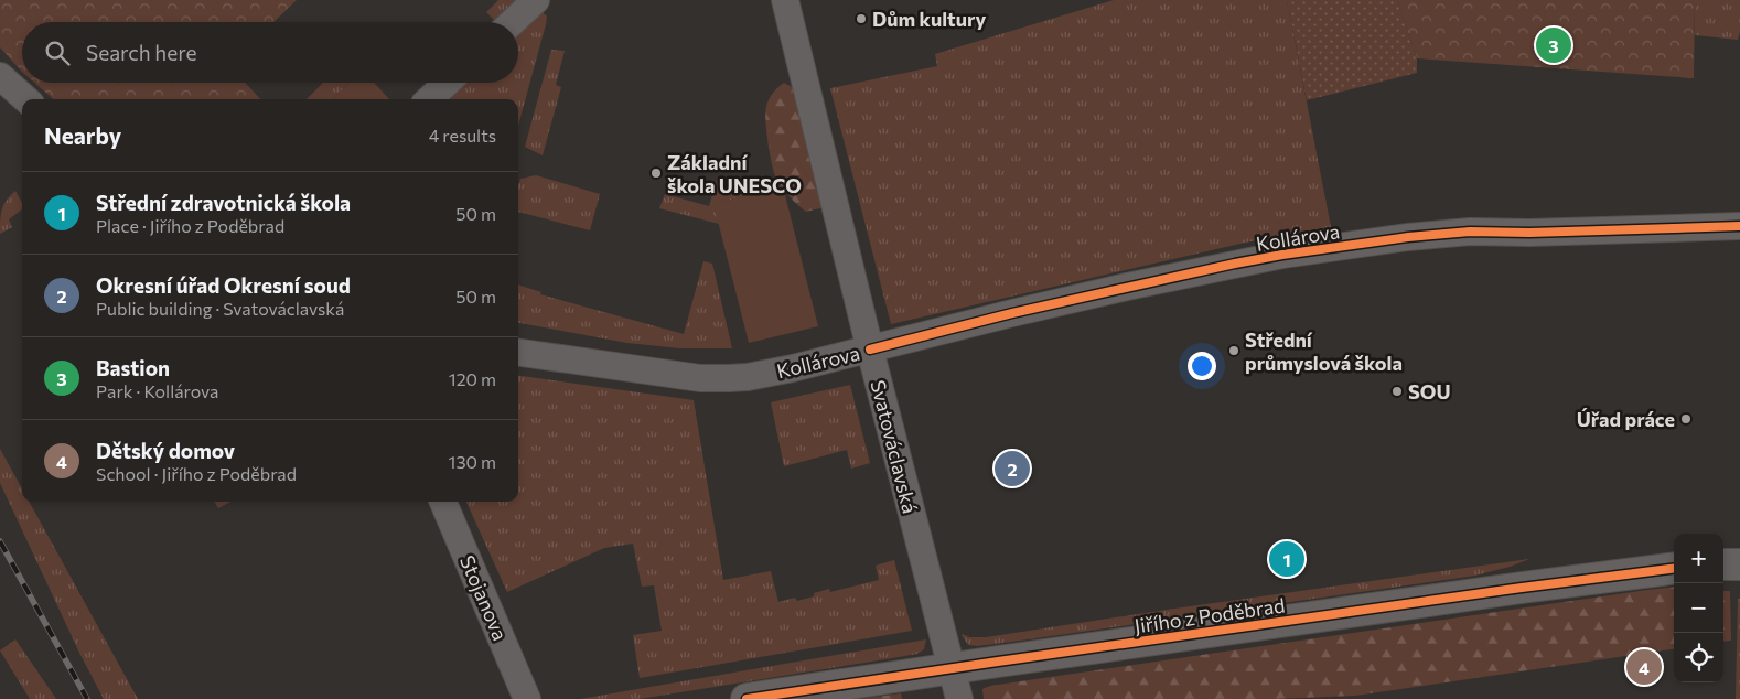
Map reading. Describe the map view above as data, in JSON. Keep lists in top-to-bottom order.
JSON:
{
  "streets": {
    "street": [
      "Kollárova",
      "Svatováclavská",
      "Stojanova",
      "Jiřího z Poděbrad"
    ]
  },
  "crossings": [
    ["Kollárova", "Svatováclavská"],
    ["Svatováclavská", "Jiřího z Poděbrad"]
  ],
  "places": [
    "Dům kultury",
    "Základní škola UNESCO",
    "Střední průmyslová škola",
    "SOU",
    "Úřad práce"
  ],
  "page": {
    "search": "Search here",
    "pins": [
      "3",
      "2",
      "1",
      "4"
    ],
    "heading": ["Nearby", "4 results"],
    "list": [
      {
        "mark": "1",
        "name": "Střední zdravotnická škola",
        "note": "Place · Jiřího z Poděbrad",
        "value": "50 m"
      },
      {
        "mark": "2",
        "name": "Okresní úřad Okresní soud",
        "note": "Public building · Svatováclavská",
        "value": "50 m"
      },
      {
        "mark": "3",
        "name": "Bastion",
        "note": "Park · Kollárova",
        "value": "120 m"
      },
      {
        "mark": "4",
        "name": "Dětský domov",
        "note": "School · Jiřího z Poděbrad",
        "value": "130 m"
      }
    ],
    "map_buttons": ["+", "−"]
  }
}
